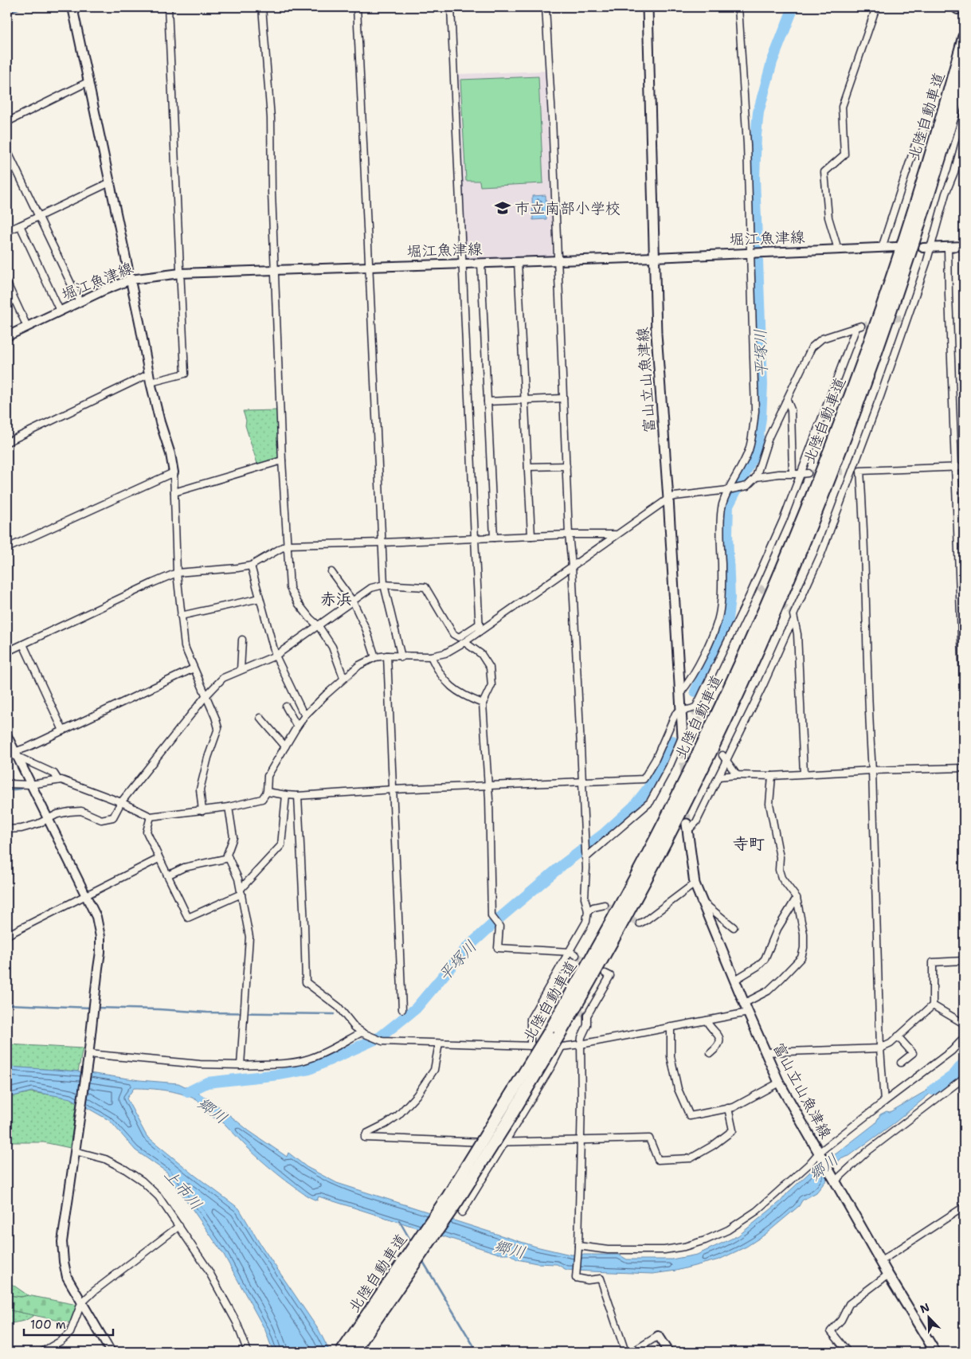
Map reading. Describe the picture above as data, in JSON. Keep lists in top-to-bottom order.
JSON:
{
  "streets": {
    "highway": ["北陸自動車道"],
    "main road": ["富山立山魚津線"],
    "street": ["堀江魚津線"]
  },
  "crossings": [
    ["堀江魚津線", "富山立山魚津線"]
  ],
  "districts": ["赤浜", "寺町"],
  "water": ["平塚川", "郷川", "上市川"],
  "places": {
    "school or university": ["市立南部小学校"]
  },
  "scale_bar": "100 m",
  "north": "top left"
}
